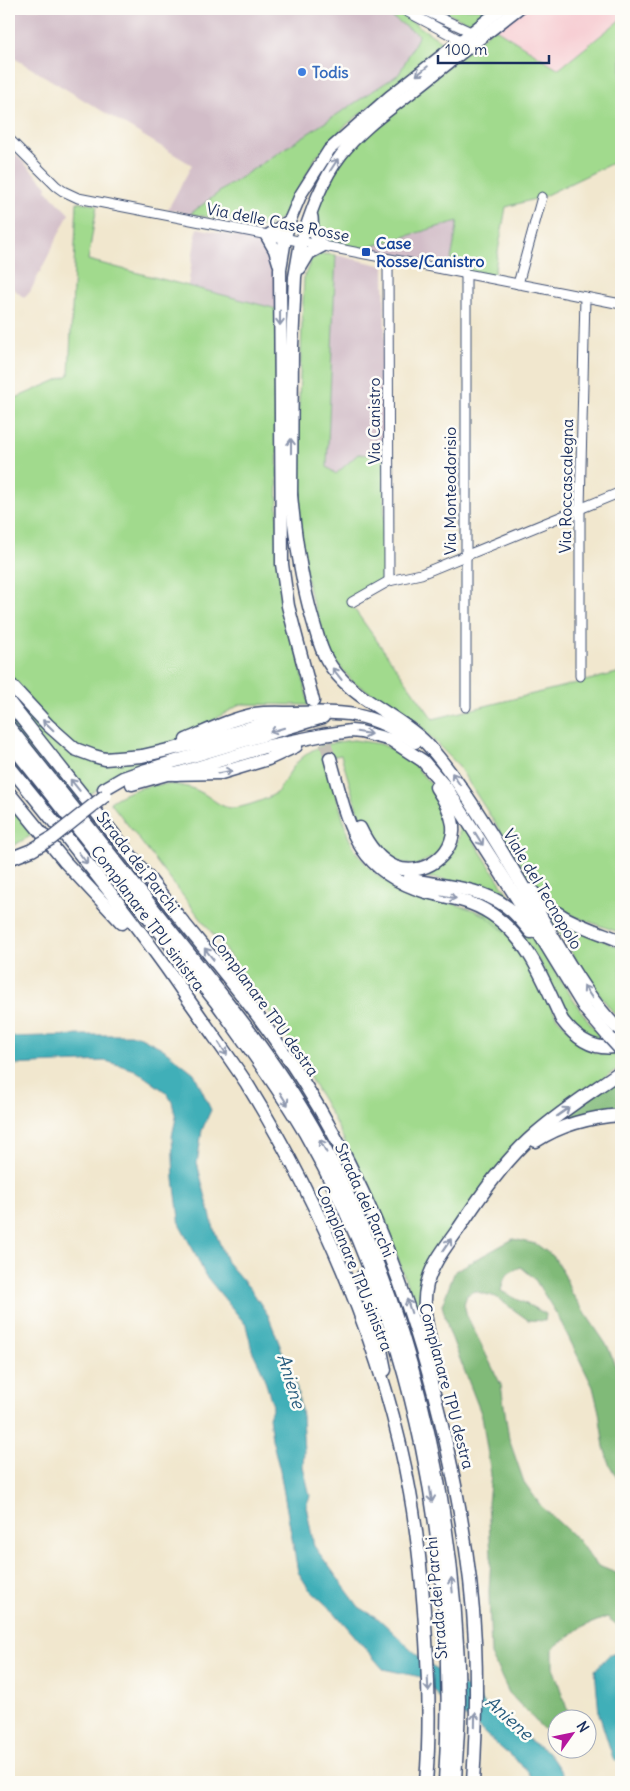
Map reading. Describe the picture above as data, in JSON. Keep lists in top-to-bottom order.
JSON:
{
  "streets": {
    "highway": [
      "Strada dei Parchi",
      "Viale del Tecnopolo",
      "Complanare TPU sinistra",
      "Complanare TPU destra"
    ],
    "street": [
      "Via delle Case Rosse",
      "Via Canistro",
      "Via Roccascalegna",
      "Via Monteodorisio"
    ]
  },
  "crossings": [
    ["Via delle Case Rosse", "Via Canistro"],
    ["Via delle Case Rosse", "Via Roccascalegna"],
    ["Via delle Case Rosse", "Via Monteodorisio"]
  ],
  "water": ["Aniene"],
  "places": {
    "other": ["Todis"],
    "transit": ["Case Rosse/Canistro"]
  },
  "scale_bar": "100 m",
  "north": "top right"
}
